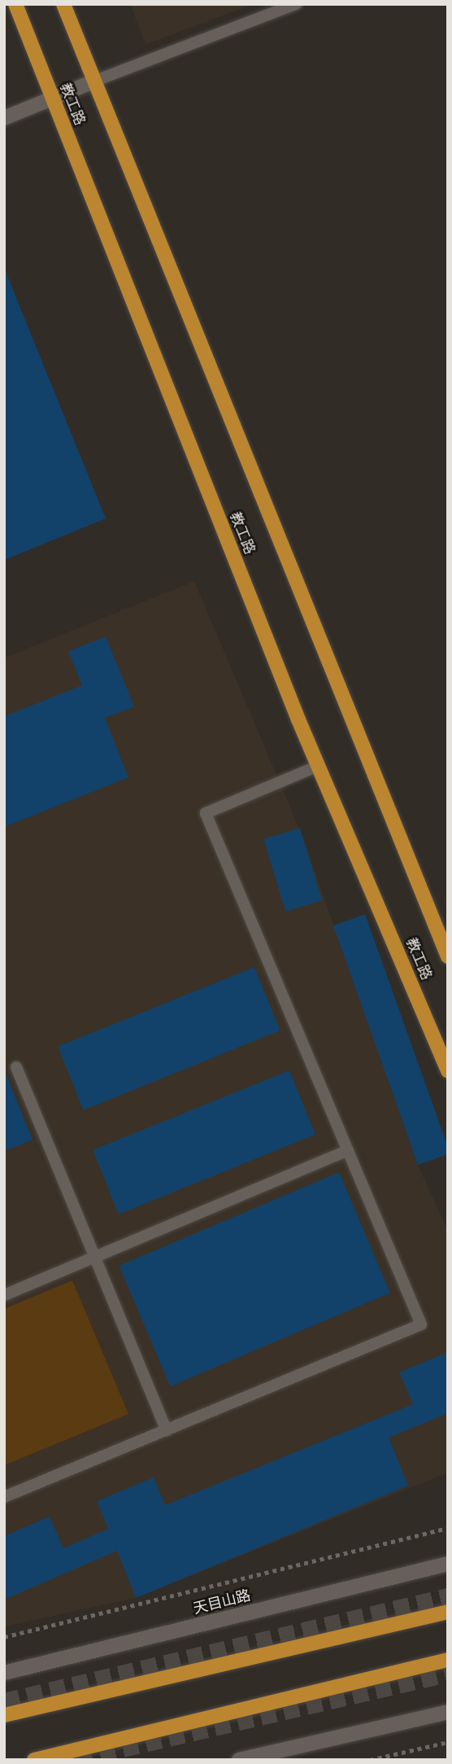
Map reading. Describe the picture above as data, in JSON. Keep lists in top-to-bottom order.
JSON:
{
  "streets": {
    "main road": ["教工路", "天目山路"]
  }
}
